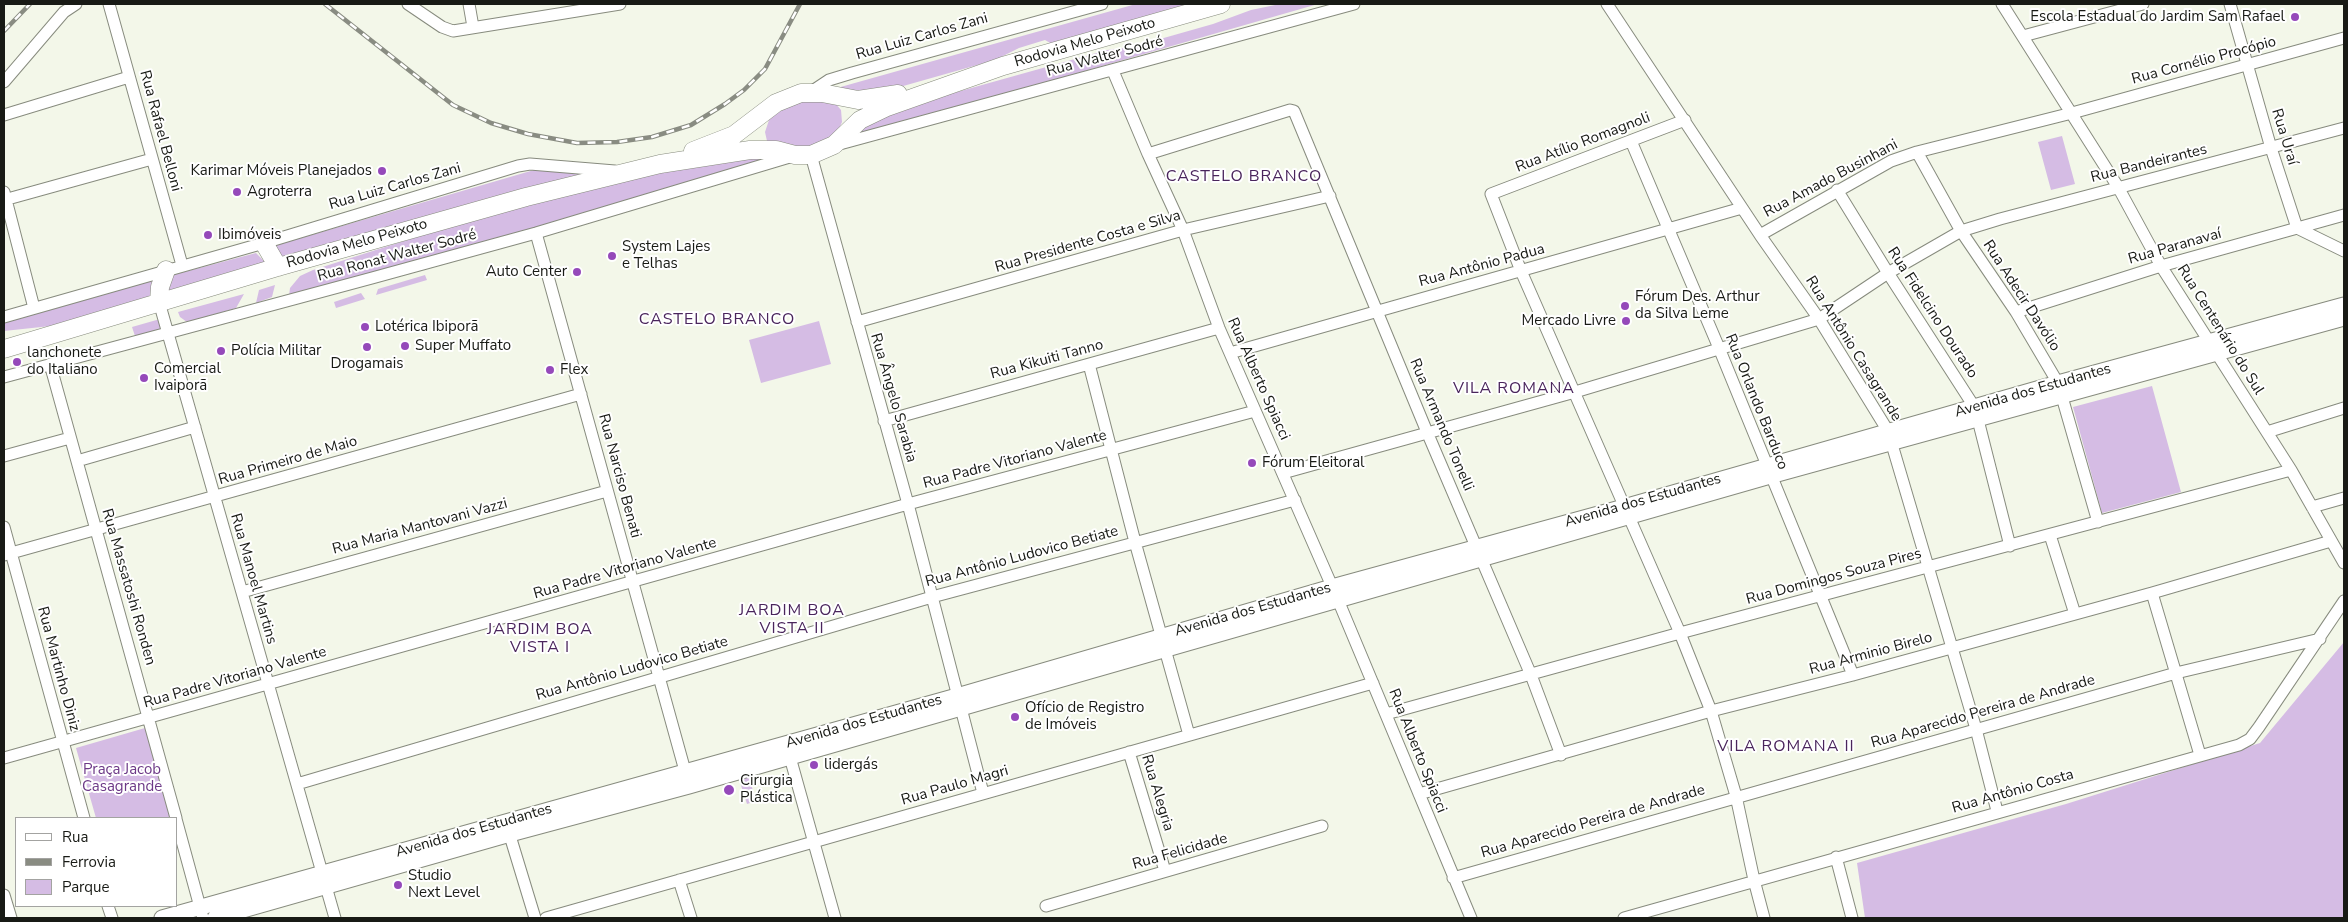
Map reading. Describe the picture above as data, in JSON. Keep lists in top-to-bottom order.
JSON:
{
  "streets": {
    "main road": ["Rodovia Melo Peixoto"],
    "street": [
      "Rua Luiz Carlos Zani",
      "Rua Walter Sodré",
      "Rua Cornélio Procópio",
      "Rua Rafael Belloni",
      "Rua Uraí",
      "Rua Atílio Romagnoli",
      "Rua Bandeirantes",
      "Rua Amado Businhani",
      "Rua Presidente Costa e Silva",
      "Rua Paranavaí",
      "Rua Ronat Walter Sodré",
      "Rua Antônio Padua",
      "Rua Adecir Davólio",
      "Rua Fidelcino Dourado",
      "Rua Centenário do Sul",
      "Rua Antônio Casagrande",
      "Rua Kikuiti Tanno",
      "Rua Alberto Spiacci",
      "Avenida dos Estudantes",
      "Rua Ângelo Sarabia",
      "Rua Orlando Barduco",
      "Rua Armando Tonelli",
      "Rua Padre Vitoriano Valente",
      "Rua Primeiro de Maio",
      "Rua Narciso Benati",
      "Rua Maria Mantovani Vazzi",
      "Rua Antônio Ludovico Betiate",
      "Rua Domingos Souza Pires",
      "Rua Manoel Martins",
      "Rua Massatoshi Ronden",
      "Rua Arminio Birelo",
      "Rua Martinho Diniz",
      "Rua Aparecido Pereira de Andrade",
      "Rua Paulo Magri",
      "Rua Antônio Costa",
      "Rua Alegria",
      "Rua Felicidade"
    ]
  },
  "crossings": [
    ["Rua Luiz Carlos Zani", "Rodovia Melo Peixoto"],
    ["Rua Luiz Carlos Zani", "Rua Walter Sodré"],
    ["Rua Luiz Carlos Zani", "Rua Rafael Belloni"],
    ["Rua Luiz Carlos Zani", "Rua Ronat Walter Sodré"],
    ["Rua Luiz Carlos Zani", "Rua Ângelo Sarabia"],
    ["Rodovia Melo Peixoto", "Rua Walter Sodré"],
    ["Rodovia Melo Peixoto", "Rua Ronat Walter Sodré"],
    ["Rodovia Melo Peixoto", "Rua Ângelo Sarabia"],
    ["Rodovia Melo Peixoto", "Rua Manoel Martins"],
    ["Rua Walter Sodré", "Rua Ronat Walter Sodré"],
    ["Rua Walter Sodré", "Rua Alberto Spiacci"],
    ["Rua Walter Sodré", "Rua Ângelo Sarabia"],
    ["Rua Cornélio Procópio", "Rua Uraí"],
    ["Rua Cornélio Procópio", "Rua Amado Businhani"],
    ["Rua Cornélio Procópio", "Rua Adecir Davólio"],
    ["Rua Cornélio Procópio", "Rua Centenário do Sul"],
    ["Rua Uraí", "Rua Bandeirantes"],
    ["Rua Uraí", "Rua Paranavaí"],
    ["Rua Atílio Romagnoli", "Rua Antônio Padua"],
    ["Rua Atílio Romagnoli", "Rua Antônio Casagrande"],
    ["Rua Atílio Romagnoli", "Rua Orlando Barduco"],
    ["Rua Bandeirantes", "Rua Adecir Davólio"],
    ["Rua Bandeirantes", "Rua Fidelcino Dourado"],
    ["Rua Bandeirantes", "Rua Centenário do Sul"],
    ["Rua Bandeirantes", "Rua Antônio Casagrande"],
    ["Rua Bandeirantes", "Rua Alberto Spiacci"],
    ["Rua Bandeirantes", "Rua Orlando Barduco"],
    ["Rua Bandeirantes", "Rua Armando Tonelli"],
    ["Rua Amado Businhani", "Rua Adecir Davólio"],
    ["Rua Amado Businhani", "Rua Fidelcino Dourado"],
    ["Rua Amado Businhani", "Rua Antônio Casagrande"],
    ["Rua Presidente Costa e Silva", "Rua Alberto Spiacci"],
    ["Rua Presidente Costa e Silva", "Rua Ângelo Sarabia"],
    ["Rua Presidente Costa e Silva", "Rua Armando Tonelli"],
    ["Rua Paranavaí", "Rua Adecir Davólio"],
    ["Rua Paranavaí", "Rua Centenário do Sul"],
    ["Rua Ronat Walter Sodré", "Rua Ângelo Sarabia"],
    ["Rua Ronat Walter Sodré", "Rua Narciso Benati"],
    ["Rua Ronat Walter Sodré", "Rua Manoel Martins"],
    ["Rua Ronat Walter Sodré", "Rua Massatoshi Ronden"],
    ["Rua Antônio Padua", "Rua Antônio Casagrande"],
    ["Rua Antônio Padua", "Rua Alberto Spiacci"],
    ["Rua Antônio Padua", "Rua Orlando Barduco"],
    ["Rua Antônio Padua", "Rua Armando Tonelli"],
    ["Rua Adecir Davólio", "Avenida dos Estudantes"],
    ["Rua Adecir Davólio", "Rua Domingos Souza Pires"],
    ["Rua Fidelcino Dourado", "Avenida dos Estudantes"],
    ["Rua Fidelcino Dourado", "Rua Domingos Souza Pires"],
    ["Rua Centenário do Sul", "Avenida dos Estudantes"],
    ["Rua Centenário do Sul", "Rua Domingos Souza Pires"],
    ["Rua Centenário do Sul", "Rua Arminio Birelo"],
    ["Rua Antônio Casagrande", "Avenida dos Estudantes"],
    ["Rua Antônio Casagrande", "Rua Domingos Souza Pires"],
    ["Rua Antônio Casagrande", "Rua Arminio Birelo"],
    ["Rua Antônio Casagrande", "Rua Aparecido Pereira de Andrade"],
    ["Rua Antônio Casagrande", "Rua Antônio Costa"],
    ["Rua Kikuiti Tanno", "Rua Alberto Spiacci"],
    ["Rua Kikuiti Tanno", "Rua Ângelo Sarabia"],
    ["Rua Alberto Spiacci", "Avenida dos Estudantes"],
    ["Rua Alberto Spiacci", "Rua Armando Tonelli"],
    ["Rua Alberto Spiacci", "Rua Padre Vitoriano Valente"],
    ["Rua Alberto Spiacci", "Rua Antônio Ludovico Betiate"],
    ["Rua Alberto Spiacci", "Rua Domingos Souza Pires"],
    ["Rua Alberto Spiacci", "Rua Arminio Birelo"],
    ["Rua Alberto Spiacci", "Rua Aparecido Pereira de Andrade"],
    ["Rua Alberto Spiacci", "Rua Paulo Magri"],
    ["Avenida dos Estudantes", "Rua Ângelo Sarabia"],
    ["Avenida dos Estudantes", "Rua Orlando Barduco"],
    ["Avenida dos Estudantes", "Rua Armando Tonelli"],
    ["Avenida dos Estudantes", "Rua Narciso Benati"],
    ["Avenida dos Estudantes", "Rua Manoel Martins"],
    ["Avenida dos Estudantes", "Rua Massatoshi Ronden"],
    ["Rua Ângelo Sarabia", "Rua Padre Vitoriano Valente"],
    ["Rua Ângelo Sarabia", "Rua Antônio Ludovico Betiate"],
    ["Rua Ângelo Sarabia", "Rua Paulo Magri"],
    ["Rua Orlando Barduco", "Rua Domingos Souza Pires"],
    ["Rua Orlando Barduco", "Rua Arminio Birelo"],
    ["Rua Armando Tonelli", "Rua Domingos Souza Pires"],
    ["Rua Armando Tonelli", "Rua Arminio Birelo"],
    ["Rua Padre Vitoriano Valente", "Rua Narciso Benati"],
    ["Rua Padre Vitoriano Valente", "Rua Manoel Martins"],
    ["Rua Padre Vitoriano Valente", "Rua Massatoshi Ronden"],
    ["Rua Padre Vitoriano Valente", "Rua Martinho Diniz"],
    ["Rua Primeiro de Maio", "Rua Narciso Benati"],
    ["Rua Primeiro de Maio", "Rua Manoel Martins"],
    ["Rua Primeiro de Maio", "Rua Massatoshi Ronden"],
    ["Rua Primeiro de Maio", "Rua Martinho Diniz"],
    ["Rua Narciso Benati", "Rua Maria Mantovani Vazzi"],
    ["Rua Narciso Benati", "Rua Antônio Ludovico Betiate"],
    ["Rua Maria Mantovani Vazzi", "Rua Manoel Martins"],
    ["Rua Antônio Ludovico Betiate", "Rua Manoel Martins"],
    ["Rua Aparecido Pereira de Andrade", "Rua Antônio Costa"],
    ["Rua Paulo Magri", "Rua Alegria"],
    ["Rua Alegria", "Rua Felicidade"]
  ],
  "districts": [
    "CASTELO BRANCO",
    "CASTELO BRANCO",
    "VILA ROMANA",
    "JARDIM BOA VISTA II",
    "JARDIM BOA VISTA I",
    "VILA ROMANA II"
  ],
  "parks": ["Praça Jacob Casagrande"],
  "places": [
    "Escola Estadual do Jardim Sam Rafael",
    "Karimar Móveis Planejados",
    "Agroterra",
    "Ibimóveis",
    "System Lajes e Telhas",
    "Auto Center",
    "Fórum Des. Arthur da Silva Leme",
    "Mercado Livre",
    "Lotérica Ibiporã",
    "Super Muffato",
    "Drogamais",
    "Polícia Militar",
    "lanchonete do Italiano",
    "Flex",
    "Comercial Ivaiporã",
    "Fórum Eleitoral",
    "Ofício de Registro de Imóveis",
    "lidergás",
    "Cirurgia Plástica",
    "Studio Next Level"
  ],
  "legend": ["Rua", "Ferrovia", "Parque"]
}
